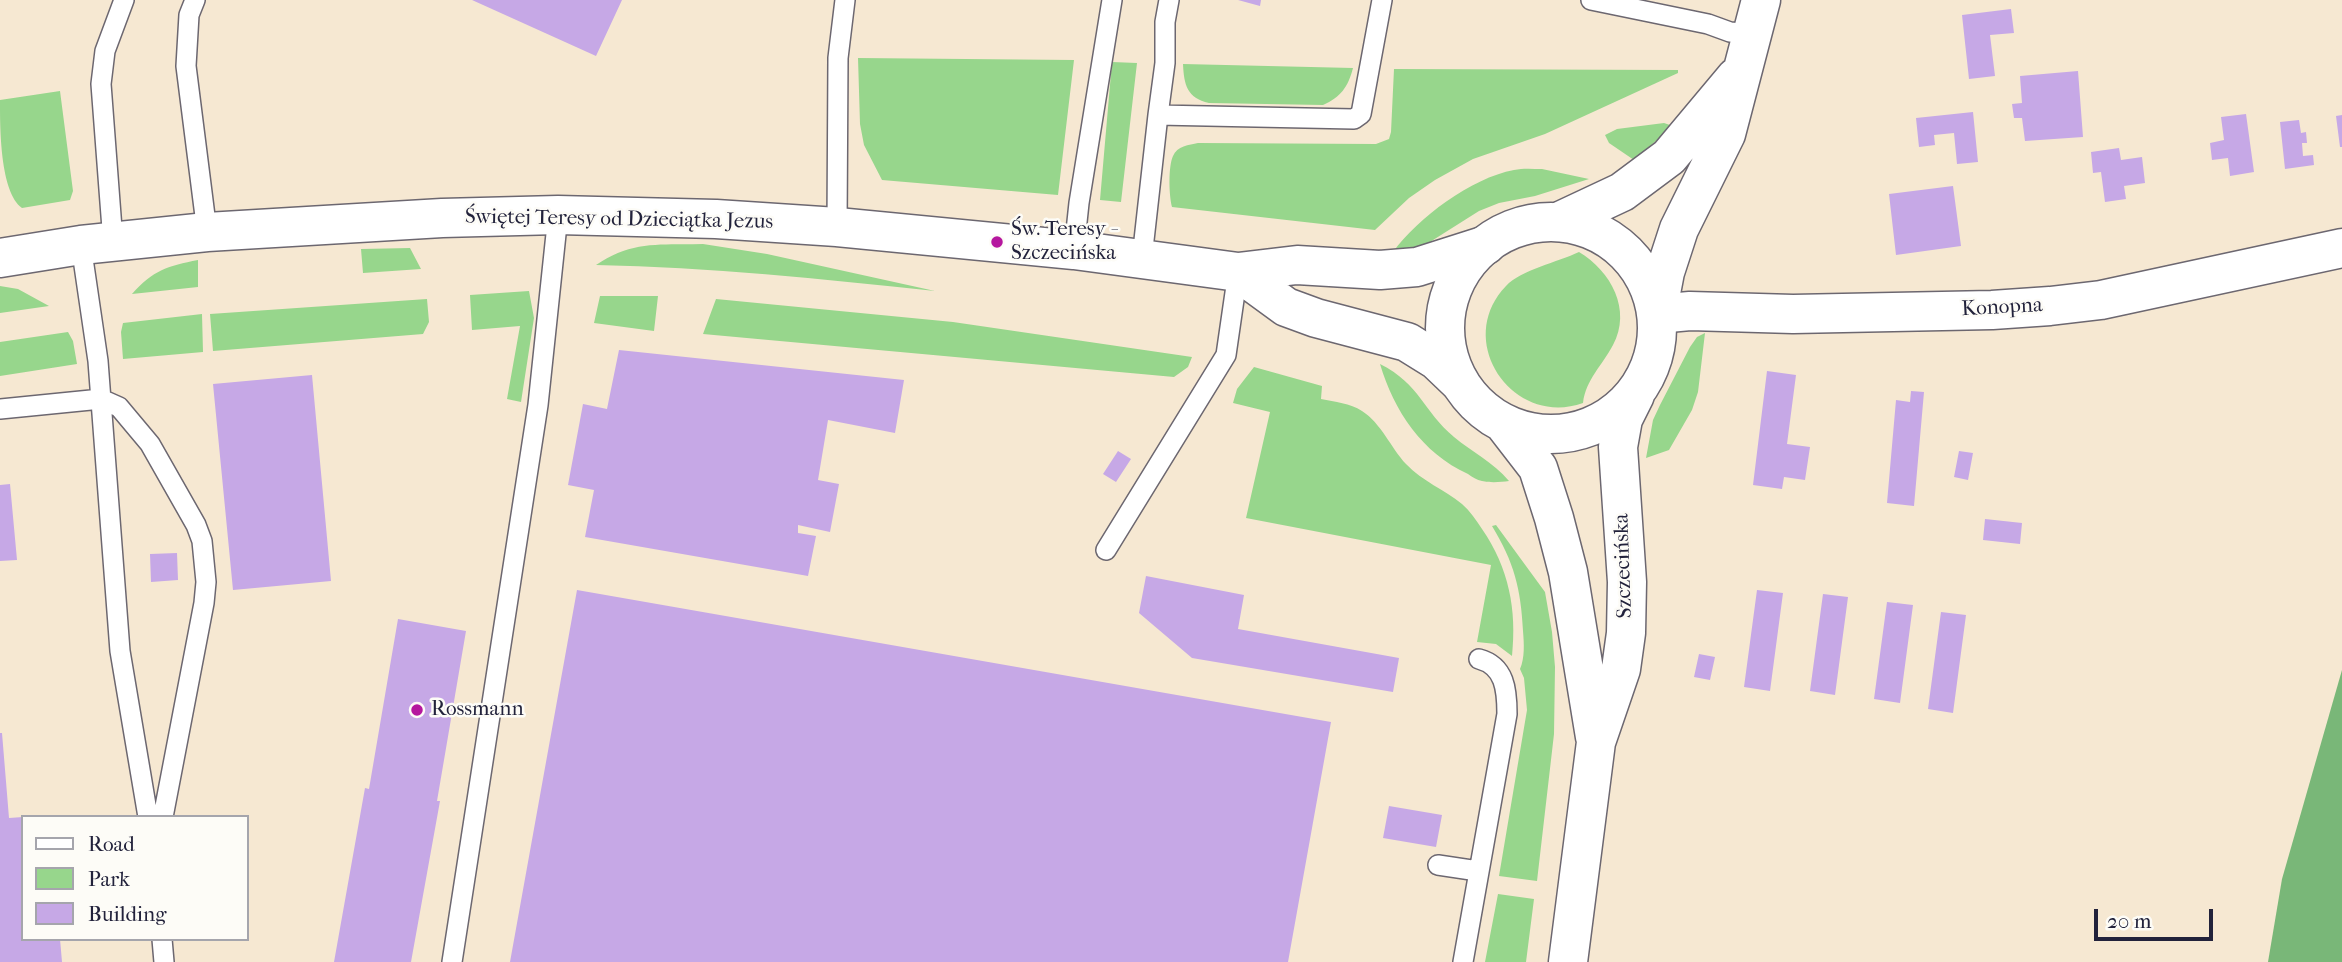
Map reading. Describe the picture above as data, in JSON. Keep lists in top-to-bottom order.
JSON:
{
  "streets": {
    "street": ["Świętej Teresy od Dzieciątka Jezus", "Konopna", "Szczecińska"]
  },
  "crossings": [
    ["Świętej Teresy od Dzieciątka Jezus", "Konopna"],
    ["Świętej Teresy od Dzieciątka Jezus", "Szczecińska"],
    ["Konopna", "Szczecińska"]
  ],
  "places": ["Św. Teresy - Szczecińska", "Rossmann"],
  "legend": ["Road", "Park", "Building"],
  "scale_bar": "20 m"
}
